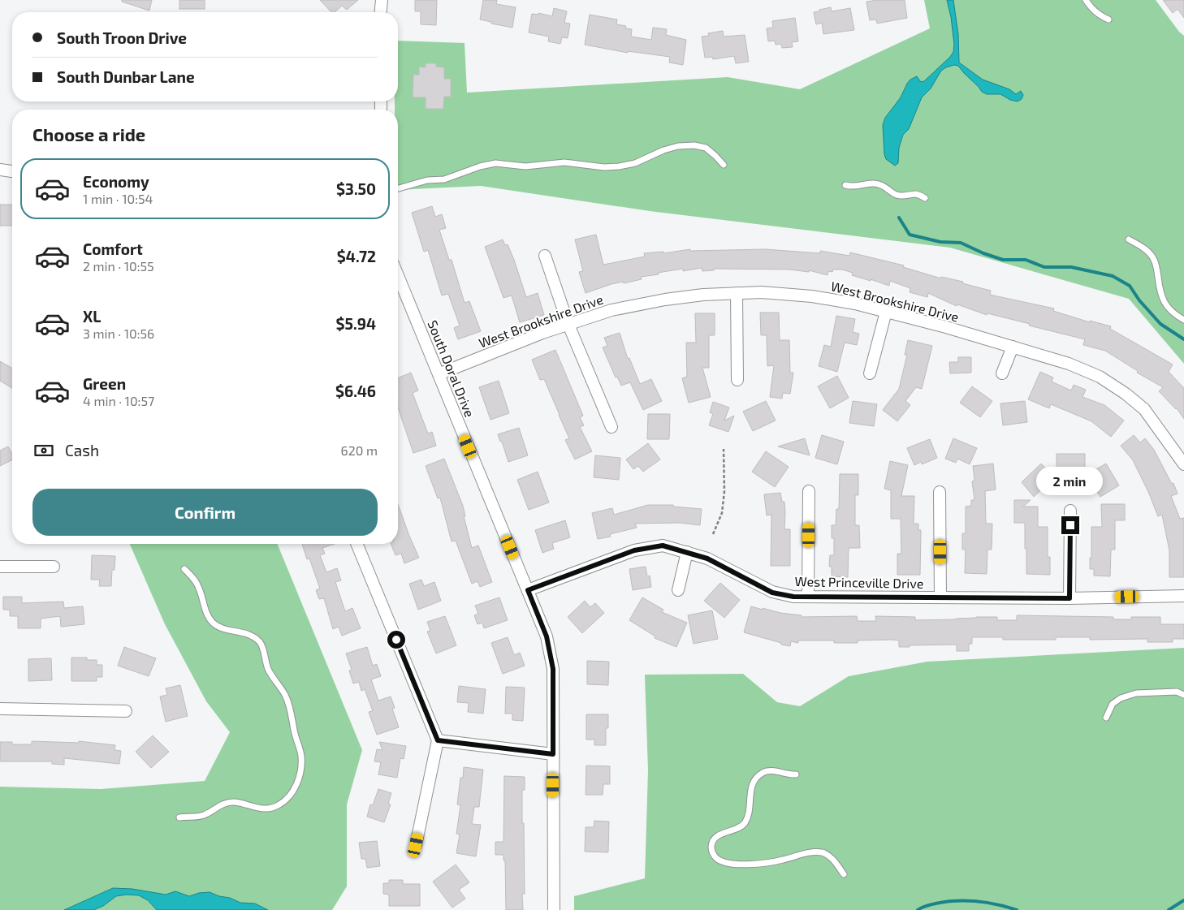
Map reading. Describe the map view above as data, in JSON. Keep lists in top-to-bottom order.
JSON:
{
  "streets": {
    "street": ["West Brookshire Drive", "South Doral Drive", "West Princeville Drive"]
  },
  "crossings": [
    ["West Brookshire Drive", "South Doral Drive"],
    ["South Doral Drive", "West Princeville Drive"]
  ],
  "page": {
    "banner": ["South Troon Drive", "South Dunbar Lane"],
    "heading": "Choose a ride",
    "list": [
      {
        "name": "Economy",
        "note": "1 min · 10:54",
        "value": "$3.50"
      },
      {
        "name": "Comfort",
        "note": "2 min · 10:55",
        "value": "$4.72"
      },
      {
        "name": "XL",
        "note": "3 min · 10:56",
        "value": "$5.94"
      },
      {
        "name": "Green",
        "note": "4 min · 10:57",
        "value": "$6.46"
      }
    ],
    "pay": ["Cash", "620 m"],
    "bubble": "2 min",
    "buttons": "Confirm"
  }
}
